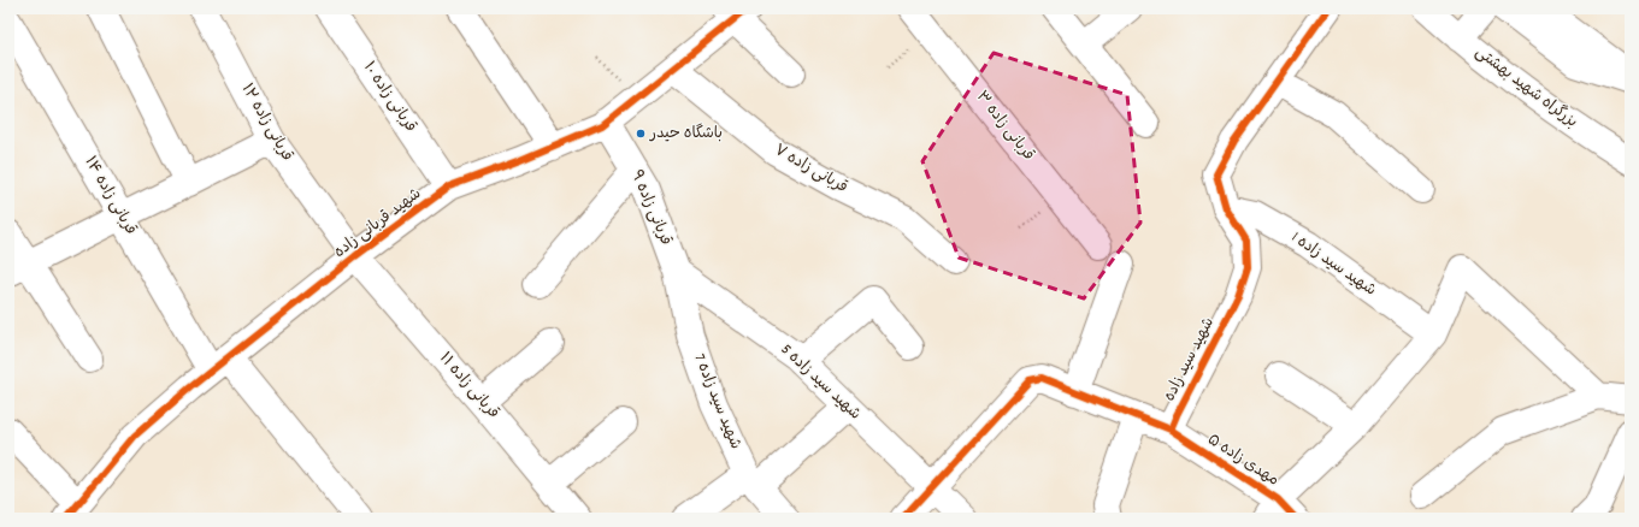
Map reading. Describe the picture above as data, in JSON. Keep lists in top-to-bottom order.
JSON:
{
  "streets": {
    "main road": [
      "بزرگراه شهید بهشتی",
      "قربانی زاده ۱۰",
      "قربانی زاده ۱۲",
      "قربانی زاده ۳",
      "قربانی زاده ۷",
      "قربانی زاده ۱۴",
      "قربانی زاده ۹",
      "شهید قربانی زاده",
      "شهید سید زاده 1",
      "شهید سید زاده",
      "شهید سید زاده 5",
      "قربانی زاده ۱۱",
      "شهید سید زاده 7",
      "مهدی زاده ۵"
    ]
  },
  "crossings": [
    ["قربانی زاده ۱۰", "شهید قربانی زاده"],
    ["قربانی زاده ۱۲", "شهید قربانی زاده"],
    ["قربانی زاده ۱۲", "قربانی زاده ۱۱"],
    ["قربانی زاده ۷", "شهید قربانی زاده"],
    ["قربانی زاده ۱۴", "شهید قربانی زاده"],
    ["قربانی زاده ۹", "شهید قربانی زاده"],
    ["قربانی زاده ۹", "شهید سید زاده 5"],
    ["قربانی زاده ۹", "شهید سید زاده 7"],
    ["شهید قربانی زاده", "قربانی زاده ۱۱"],
    ["شهید سید زاده 1", "شهید سید زاده"],
    ["شهید سید زاده", "مهدی زاده ۵"],
    ["شهید سید زاده 5", "شهید سید زاده 7"]
  ],
  "places": ["باشگاه حیدر"]
}
